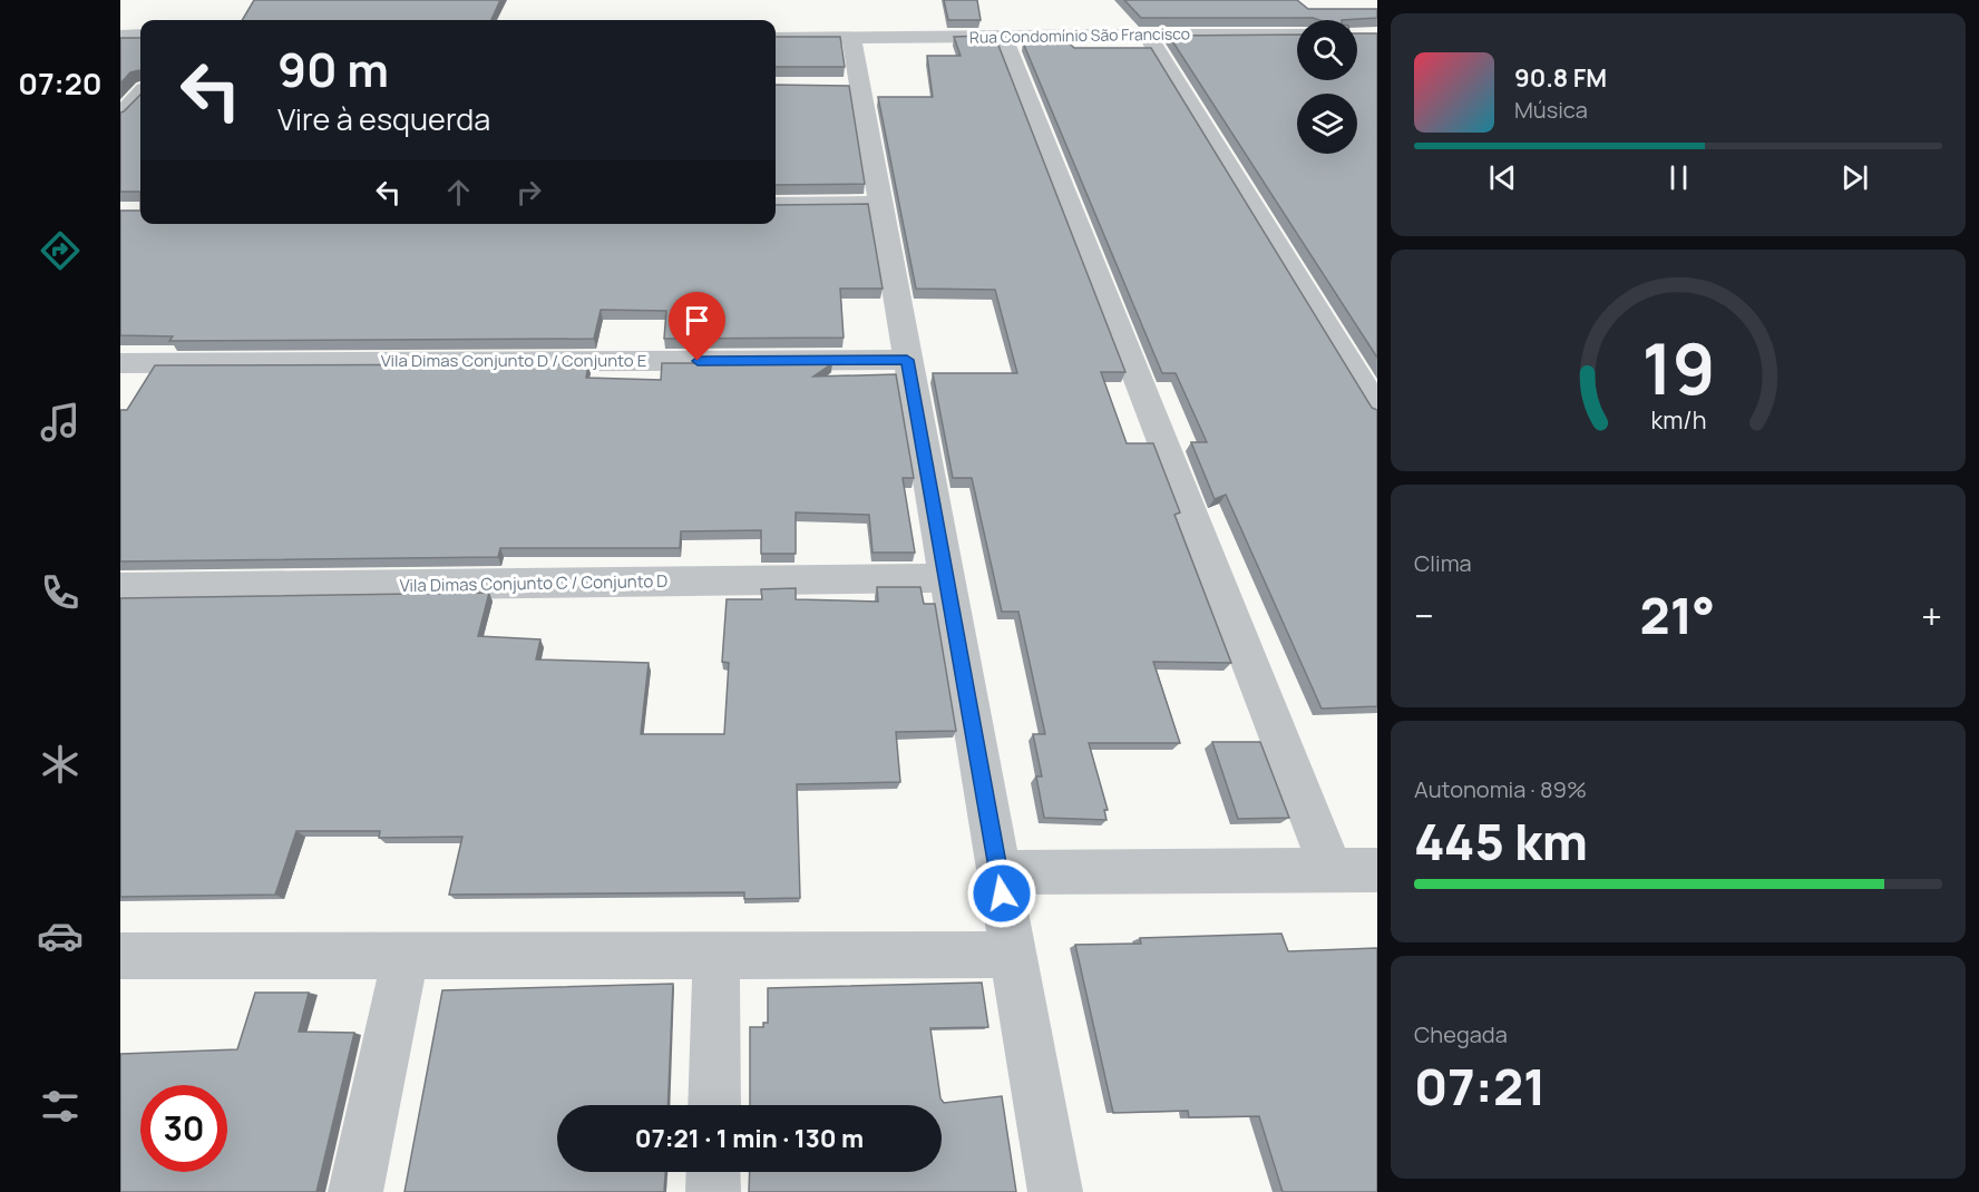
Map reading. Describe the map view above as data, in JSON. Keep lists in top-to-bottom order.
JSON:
{
  "streets": {
    "street": ["Rua Condomínio São Francisco", "Vila Dimas Conjunto D / Conjunto E", "Vila Dimas Conjunto C / Conjunto D"]
  },
  "page": {
    "tabs": "07:20",
    "turn": ["90 m", "Vire à esquerda"],
    "song": ["90.8 FM", "Música"],
    "tile": [
      "Clima",
      ["Autonomia · 89%", "445 km"],
      ["Chegada", "07:21"]
    ],
    "heat": ["−", "21°", "+"],
    "limit": "30",
    "trip": "07:21 · 1 min · 130 m",
    "gauge": ["19", "km/h"]
  }
}
